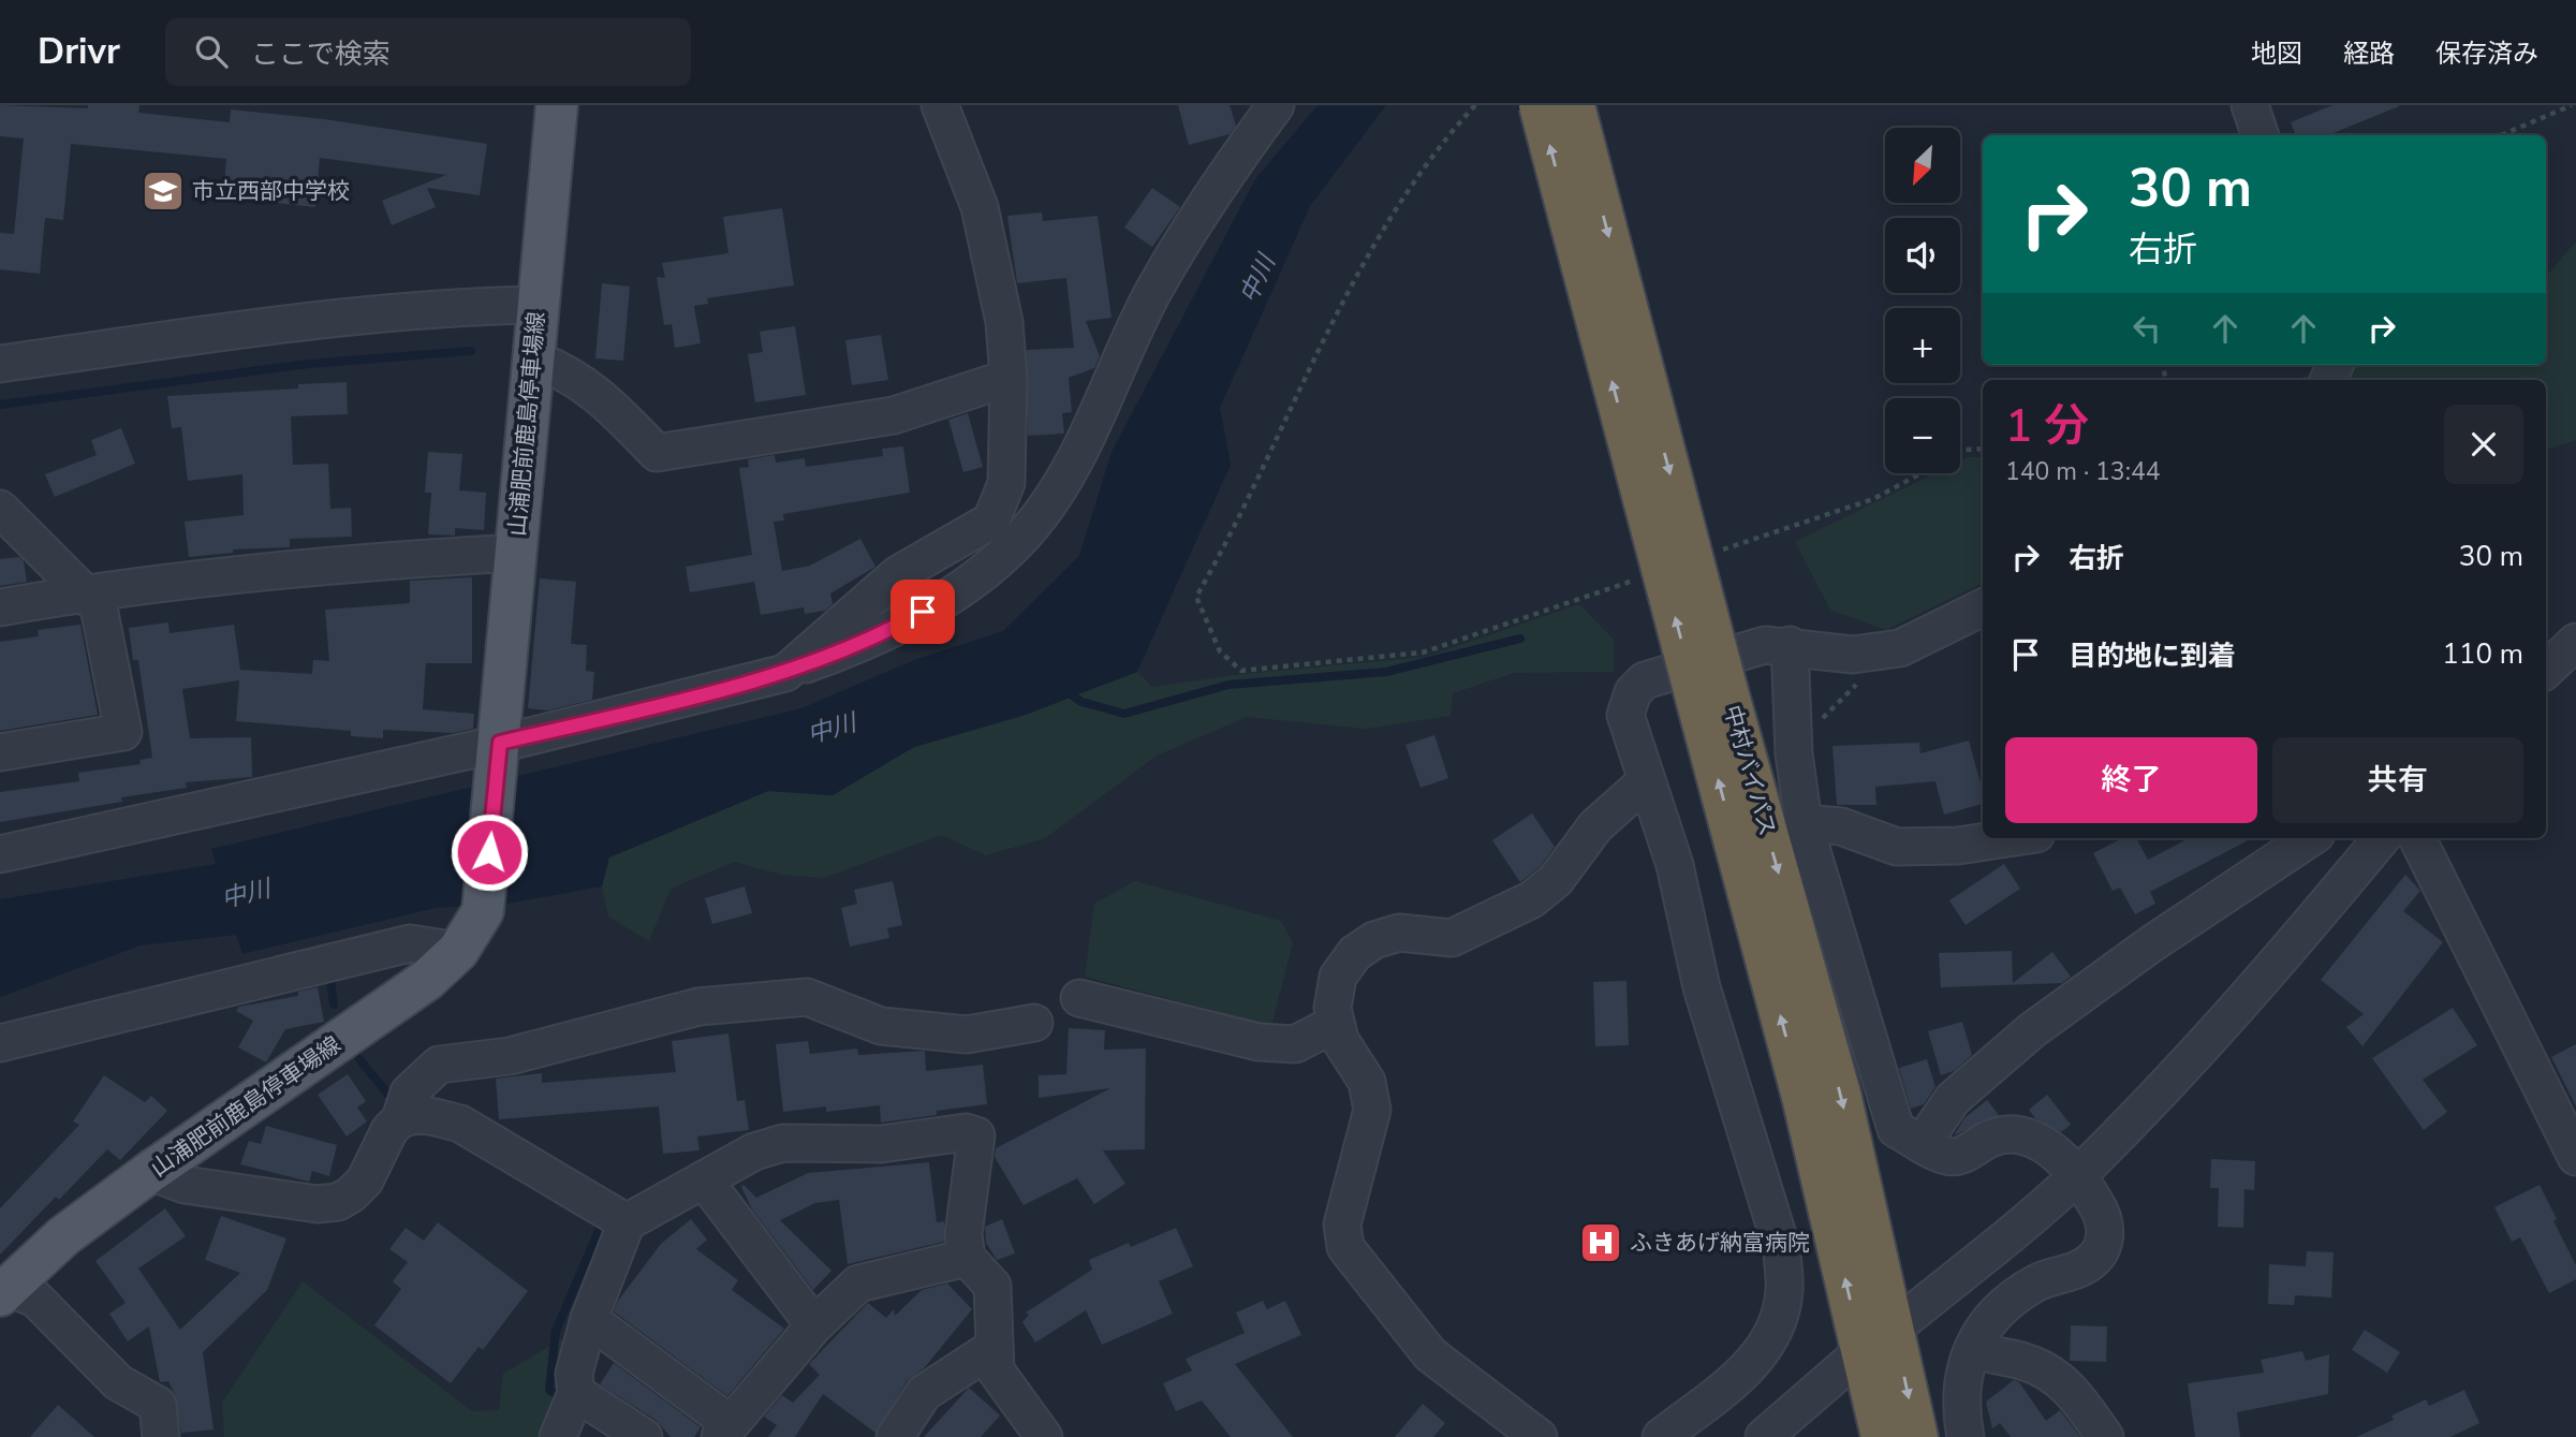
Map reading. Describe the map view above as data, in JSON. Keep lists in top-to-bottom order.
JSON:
{
  "streets": {
    "highway": ["中村バイパス"],
    "main road": ["山浦肥前鹿島停車場線"]
  },
  "water": ["中川"],
  "places": {
    "school or university": ["市立西部中学校"],
    "hospital": ["ふきあげ納富病院"]
  },
  "north": "bottom left",
  "page": {
    "header": "Drivr",
    "search": "ここで検索",
    "nav": ["地図", "経路", "保存済み"],
    "map_buttons": ["+", "−"],
    "turn": ["30 m", "右折"],
    "heading": ["1 分", "140 m · 13:44"],
    "list": [
      {
        "name": "右折",
        "value": "30 m"
      },
      {
        "name": "目的地に到着",
        "value": "110 m"
      }
    ],
    "buttons": ["終了", "共有"]
  }
}
